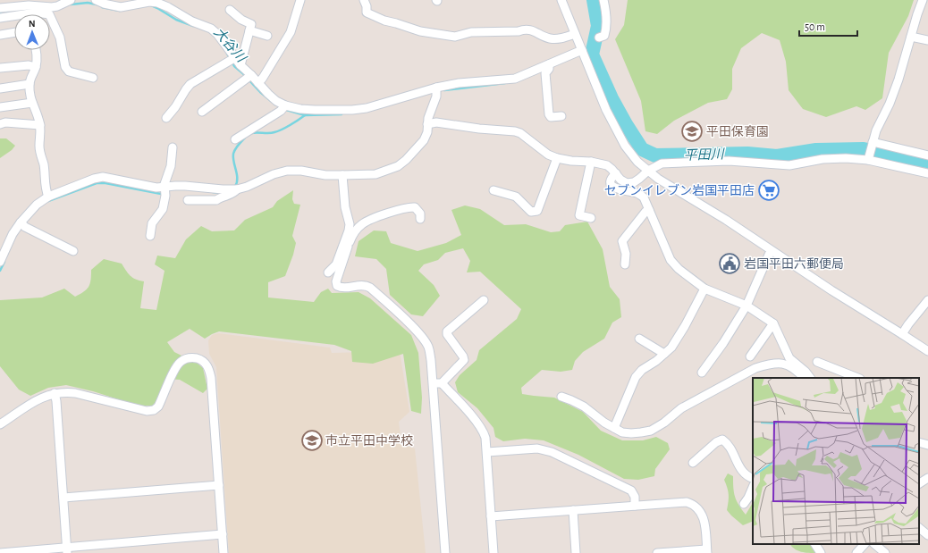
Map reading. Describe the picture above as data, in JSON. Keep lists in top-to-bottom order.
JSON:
{
  "water": ["大谷川", "平田川"],
  "places": {
    "school or university": ["平田保育園", "市立平田中学校"],
    "supermarket": ["セブンイレブン岩国平田店"],
    "public building": ["岩国平田六郵便局"]
  },
  "scale_bar": "50 m",
  "north": "top"
}
